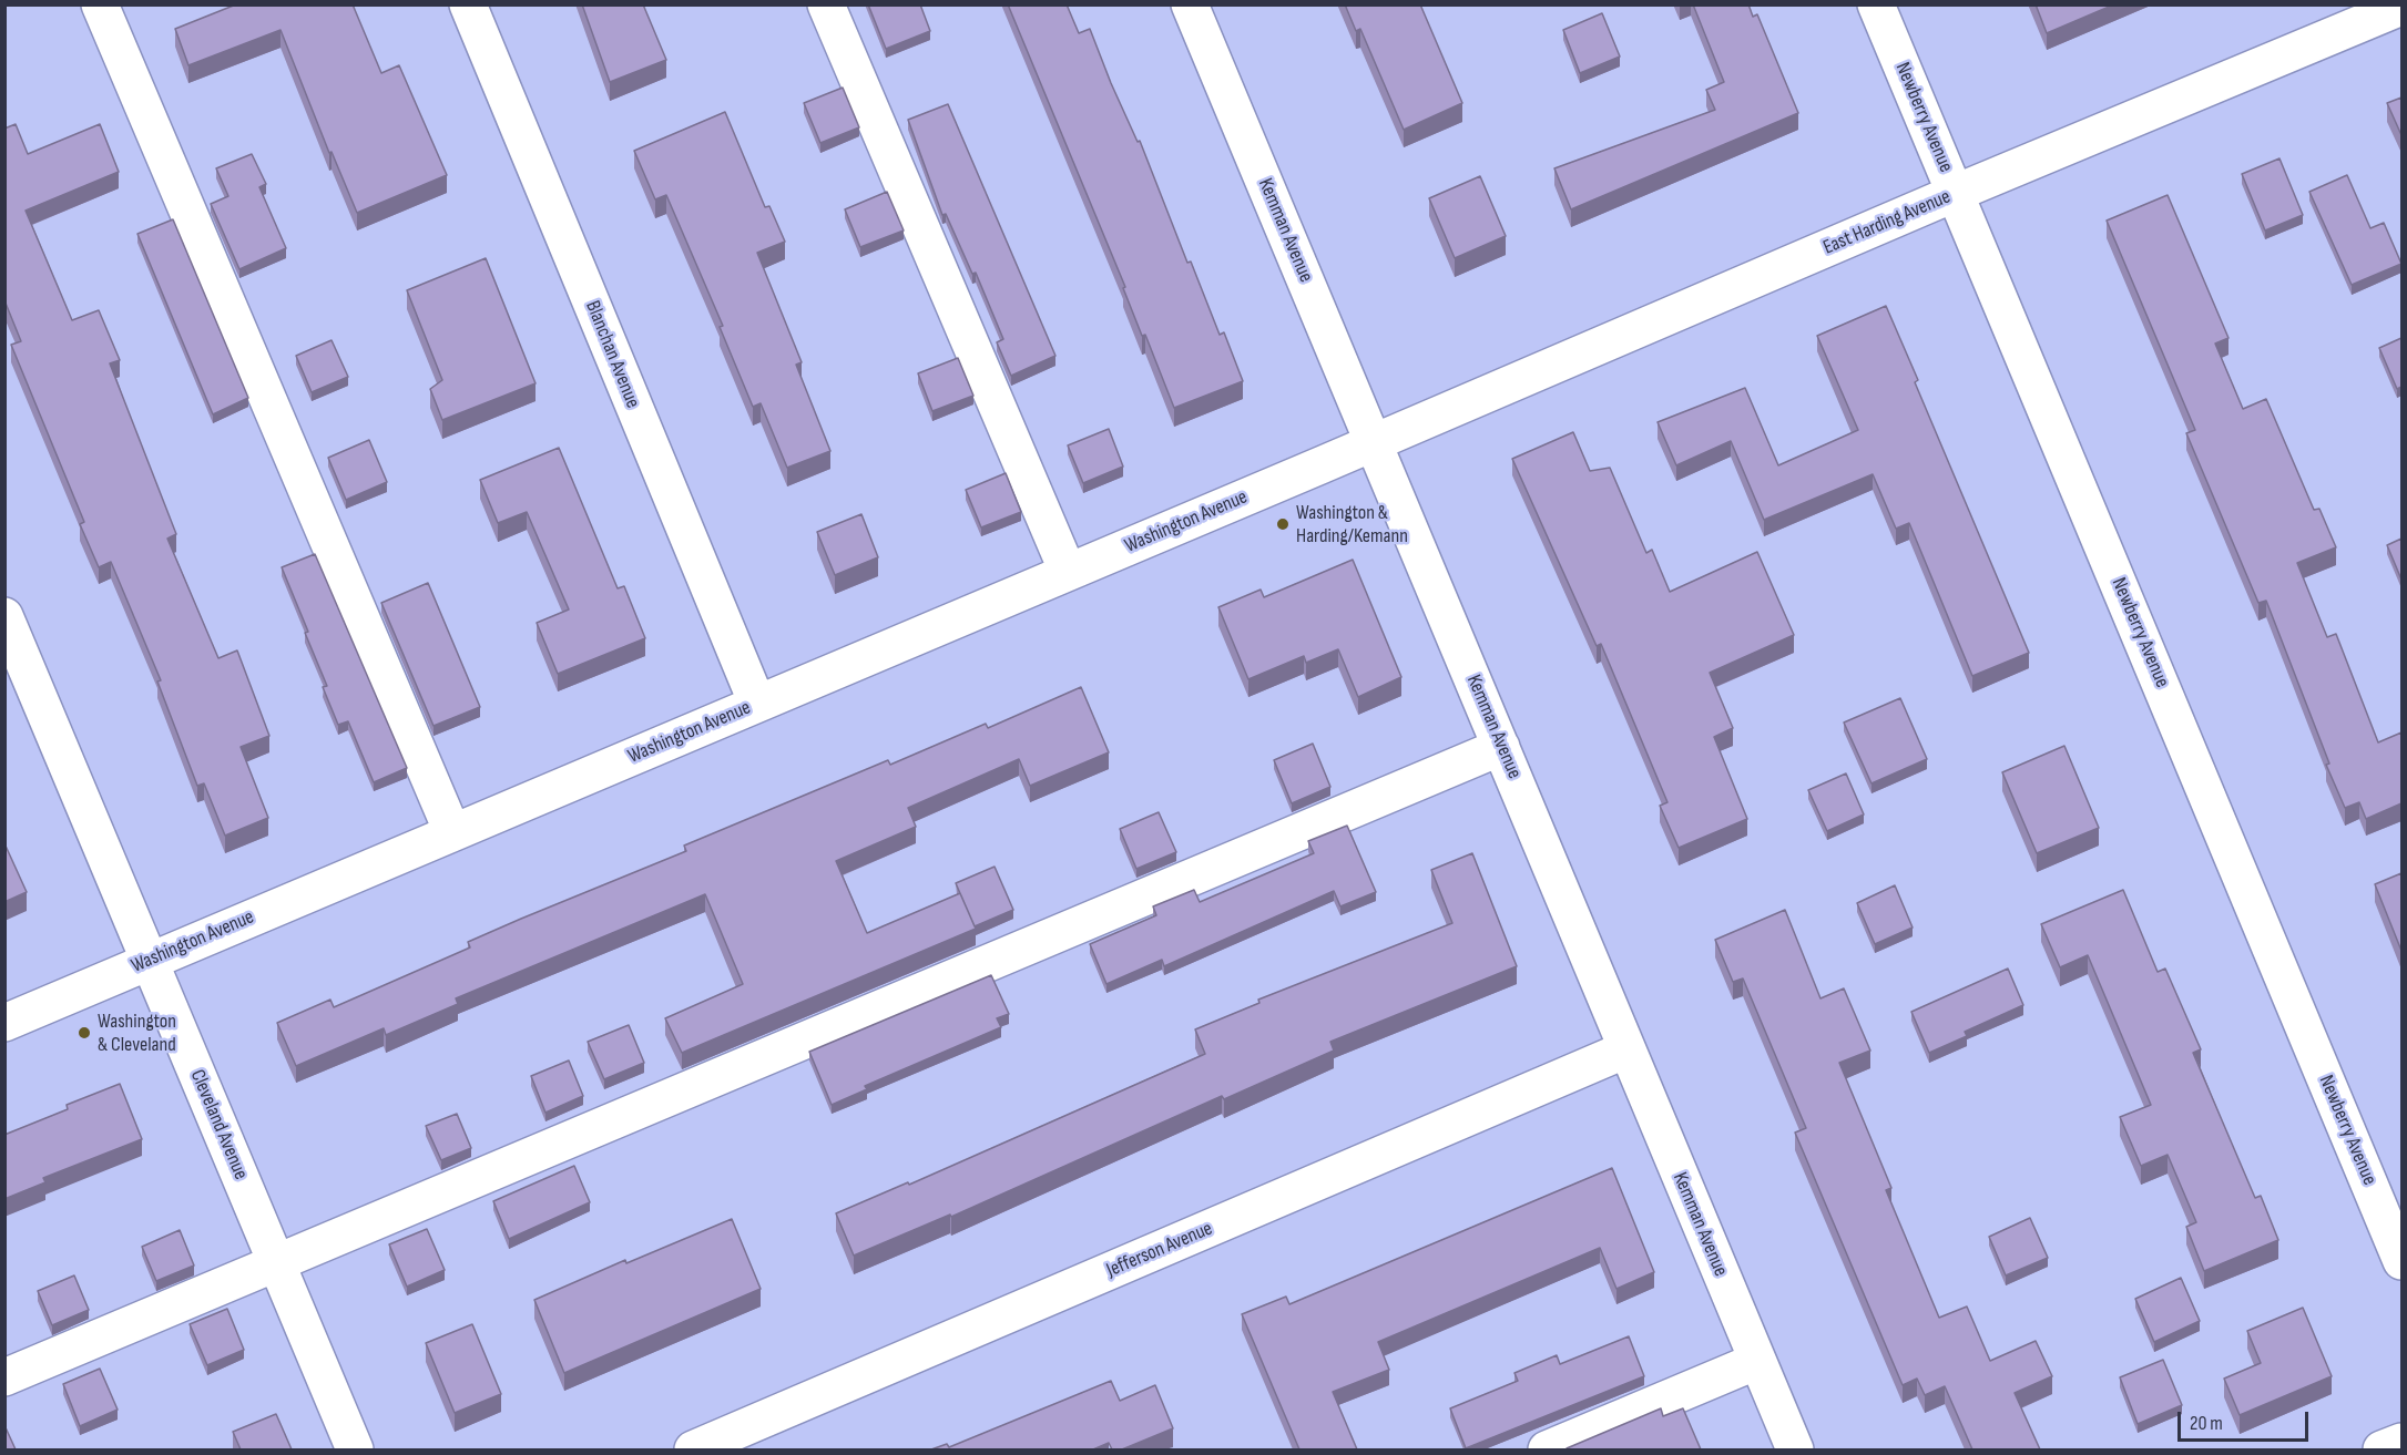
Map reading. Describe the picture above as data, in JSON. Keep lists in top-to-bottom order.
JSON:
{
  "streets": {
    "street": [
      "Newberry Avenue",
      "East Harding Avenue",
      "Kemman Avenue",
      "Blanchan Avenue",
      "Washington Avenue",
      "Cleveland Avenue",
      "Jefferson Avenue"
    ]
  },
  "crossings": [
    ["Newberry Avenue", "East Harding Avenue"],
    ["East Harding Avenue", "Kemman Avenue"],
    ["East Harding Avenue", "Washington Avenue"],
    ["Kemman Avenue", "Washington Avenue"],
    ["Kemman Avenue", "Jefferson Avenue"],
    ["Blanchan Avenue", "Washington Avenue"],
    ["Washington Avenue", "Cleveland Avenue"]
  ],
  "places": ["Washington & Harding/Kemann", "Washington & Cleveland"],
  "scale_bar": "20 m"
}
